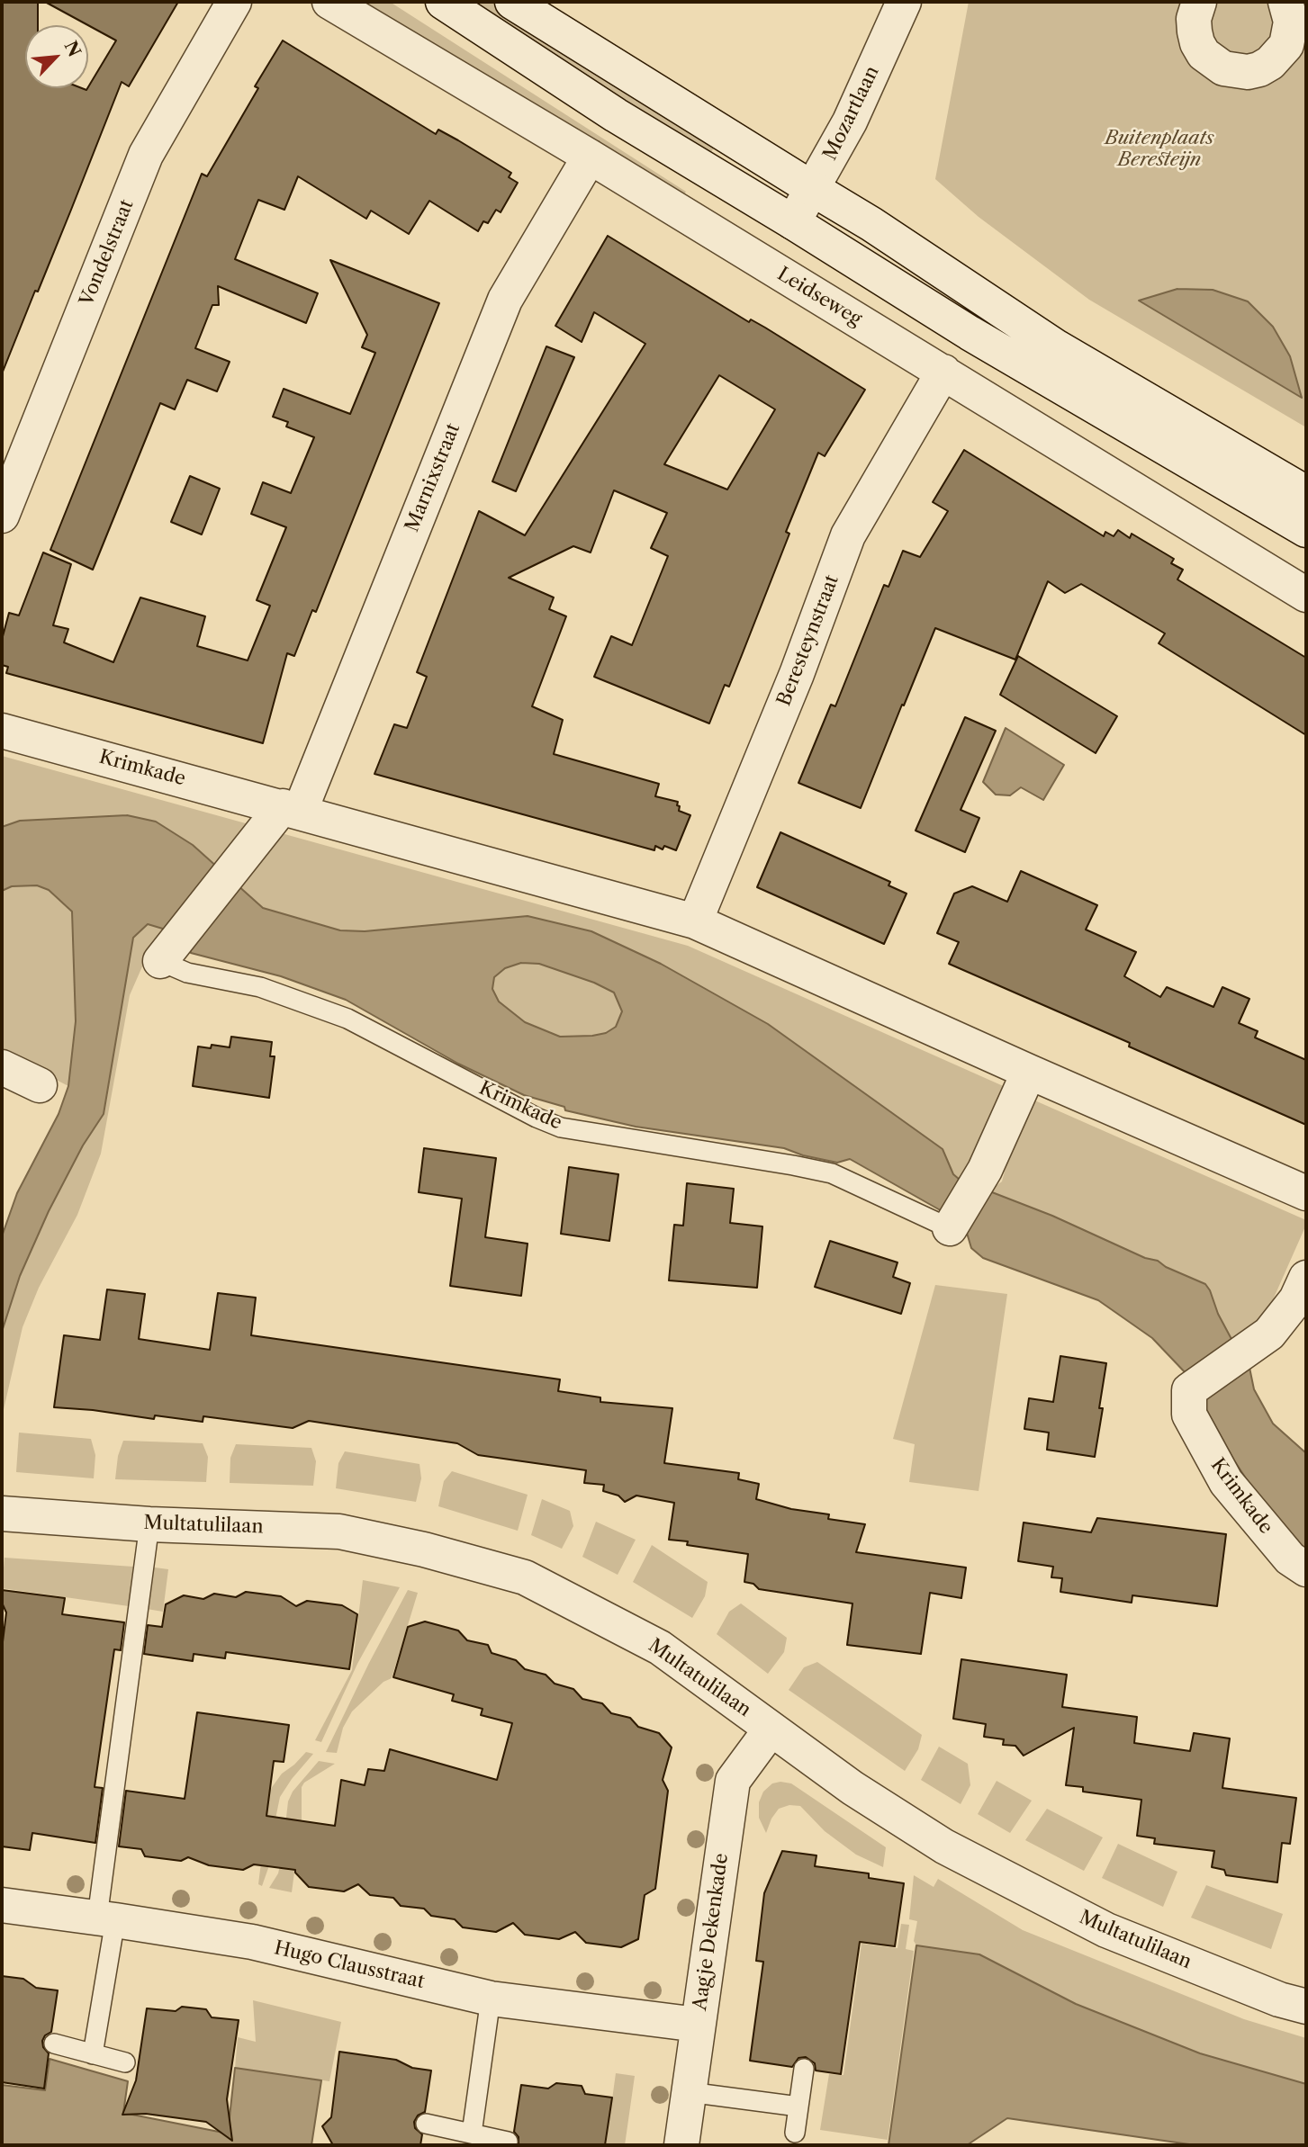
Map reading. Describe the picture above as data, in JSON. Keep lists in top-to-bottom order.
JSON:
{
  "streets": {
    "street": [
      "Mozartlaan",
      "Vondelstraat",
      "Leidseweg",
      "Marnixstraat",
      "Beresteynstraat",
      "Krimkade",
      "Multatulilaan",
      "Aagje Dekenkade",
      "Hugo Clausstraat"
    ]
  },
  "crossings": [
    ["Leidseweg", "Marnixstraat"],
    ["Leidseweg", "Beresteynstraat"],
    ["Marnixstraat", "Krimkade"],
    ["Beresteynstraat", "Krimkade"],
    ["Multatulilaan", "Aagje Dekenkade"],
    ["Aagje Dekenkade", "Hugo Clausstraat"]
  ],
  "parks": ["Buitenplaats Beresteijn"],
  "north": "top right"
}
